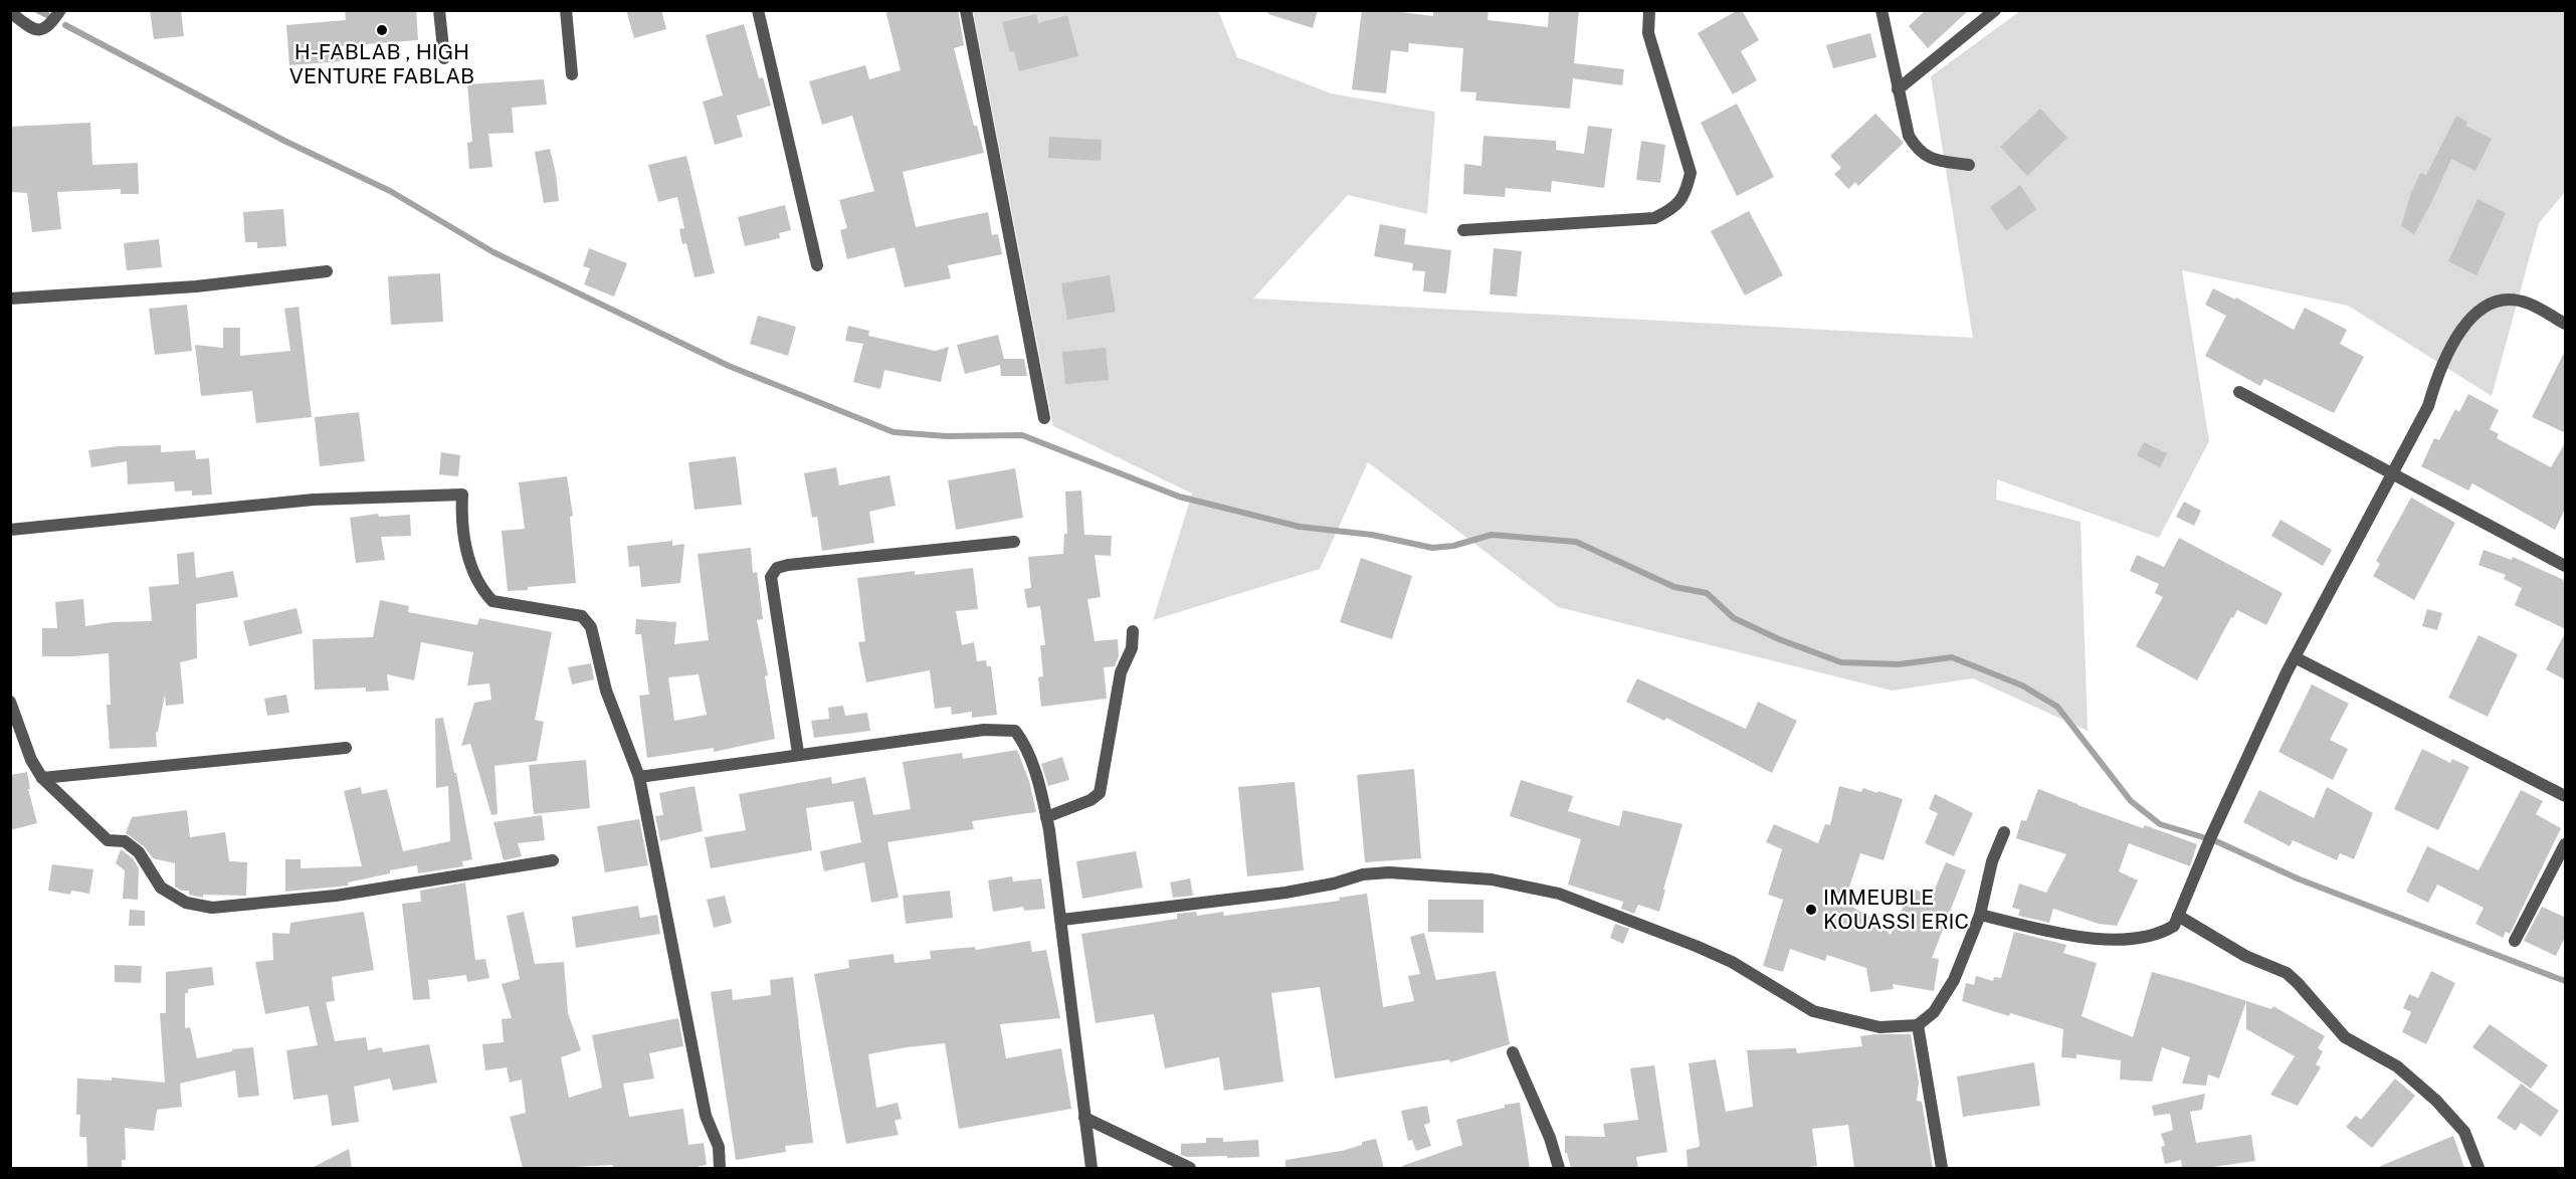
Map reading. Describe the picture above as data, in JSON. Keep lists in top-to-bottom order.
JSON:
{
  "places": ["H-FABLAB , HIGH VENTURE FABLAB", "IMMEUBLE KOUASSI ERIC"]
}
